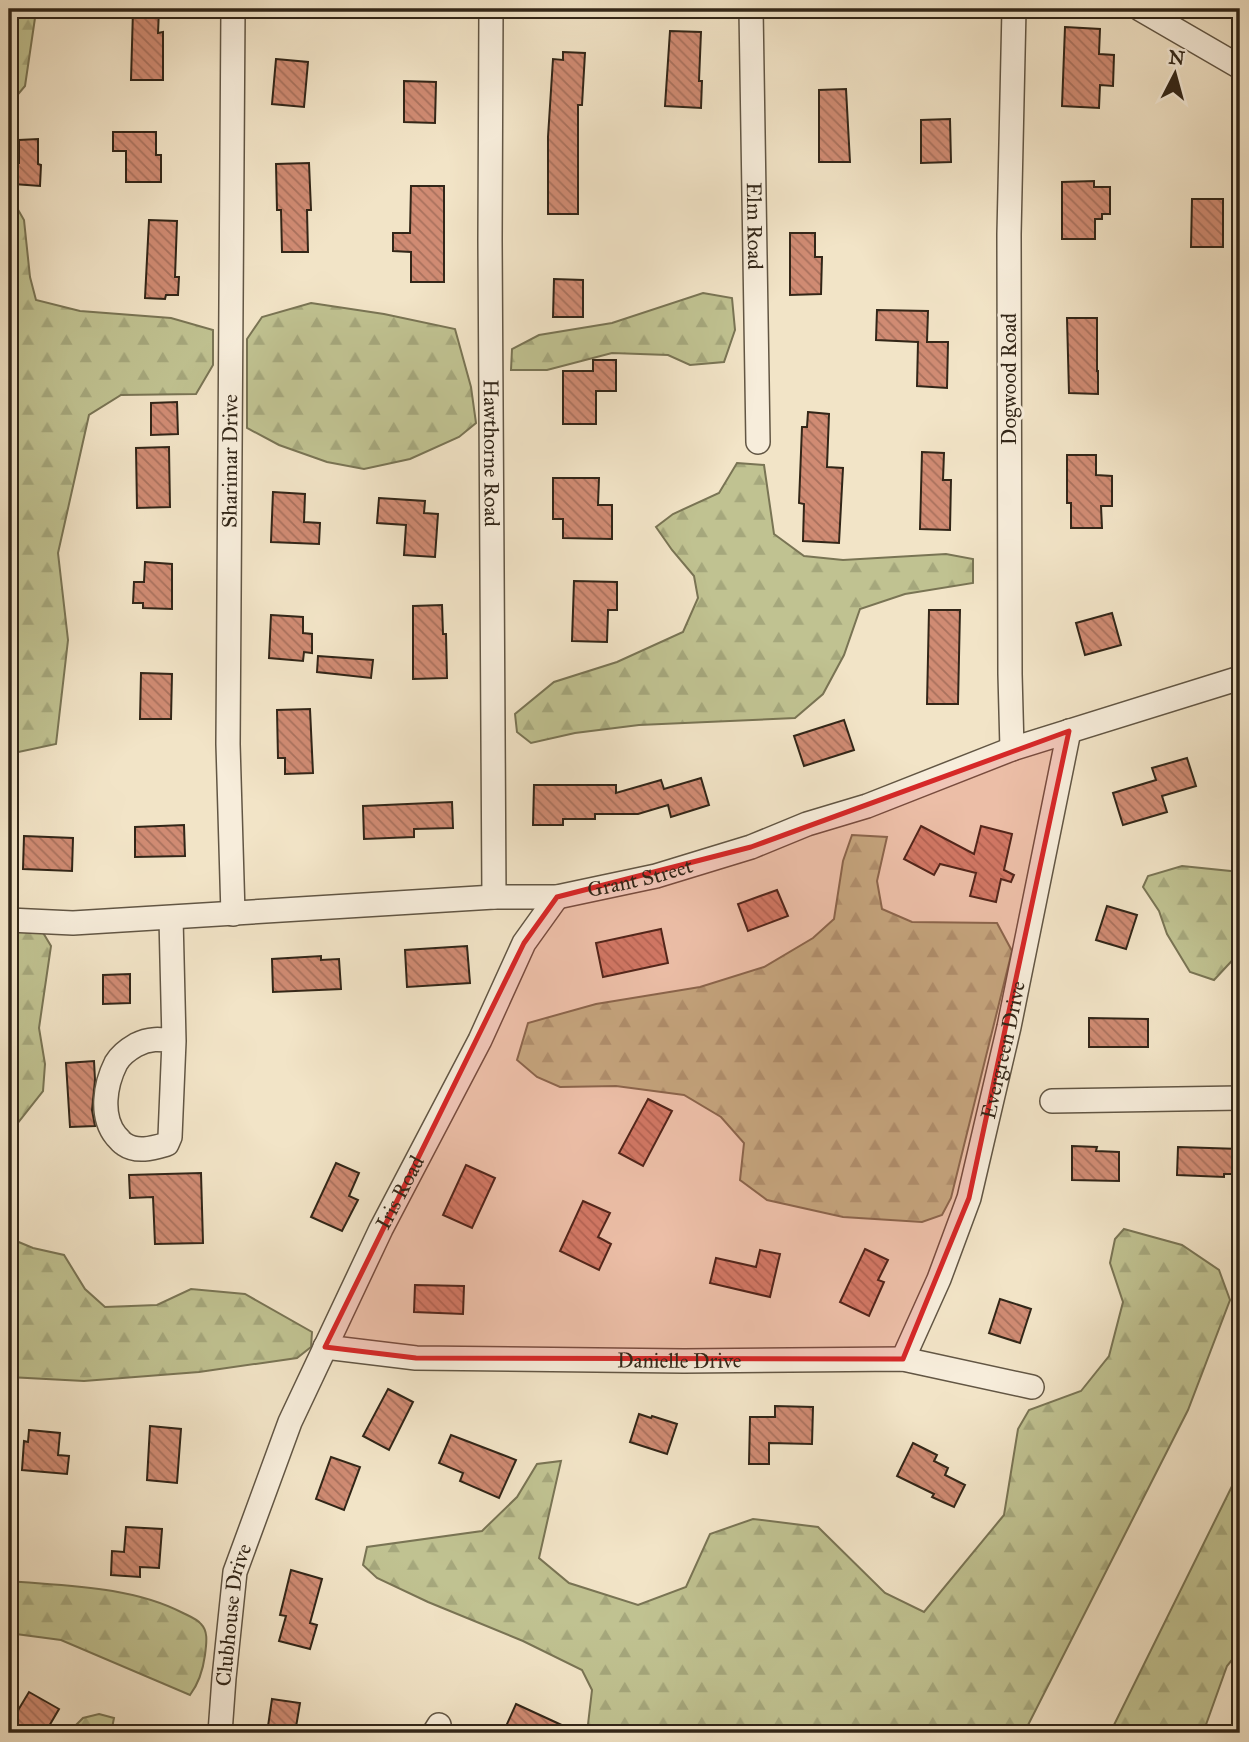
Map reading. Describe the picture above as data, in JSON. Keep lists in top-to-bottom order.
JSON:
{
  "streets": {
    "street": [
      "Elm Road",
      "Dogwood Road",
      "Hawthorne Road",
      "Sharimar Drive",
      "Grant Street",
      "Evergreen Drive",
      "Iris Road",
      "Danielle Drive",
      "Clubhouse Drive"
    ]
  },
  "crossings": [
    ["Dogwood Road", "Grant Street"],
    ["Hawthorne Road", "Grant Street"],
    ["Sharimar Drive", "Grant Street"],
    ["Grant Street", "Evergreen Drive"],
    ["Grant Street", "Iris Road"],
    ["Evergreen Drive", "Danielle Drive"],
    ["Iris Road", "Danielle Drive"],
    ["Iris Road", "Clubhouse Drive"]
  ],
  "north": "top"
}
